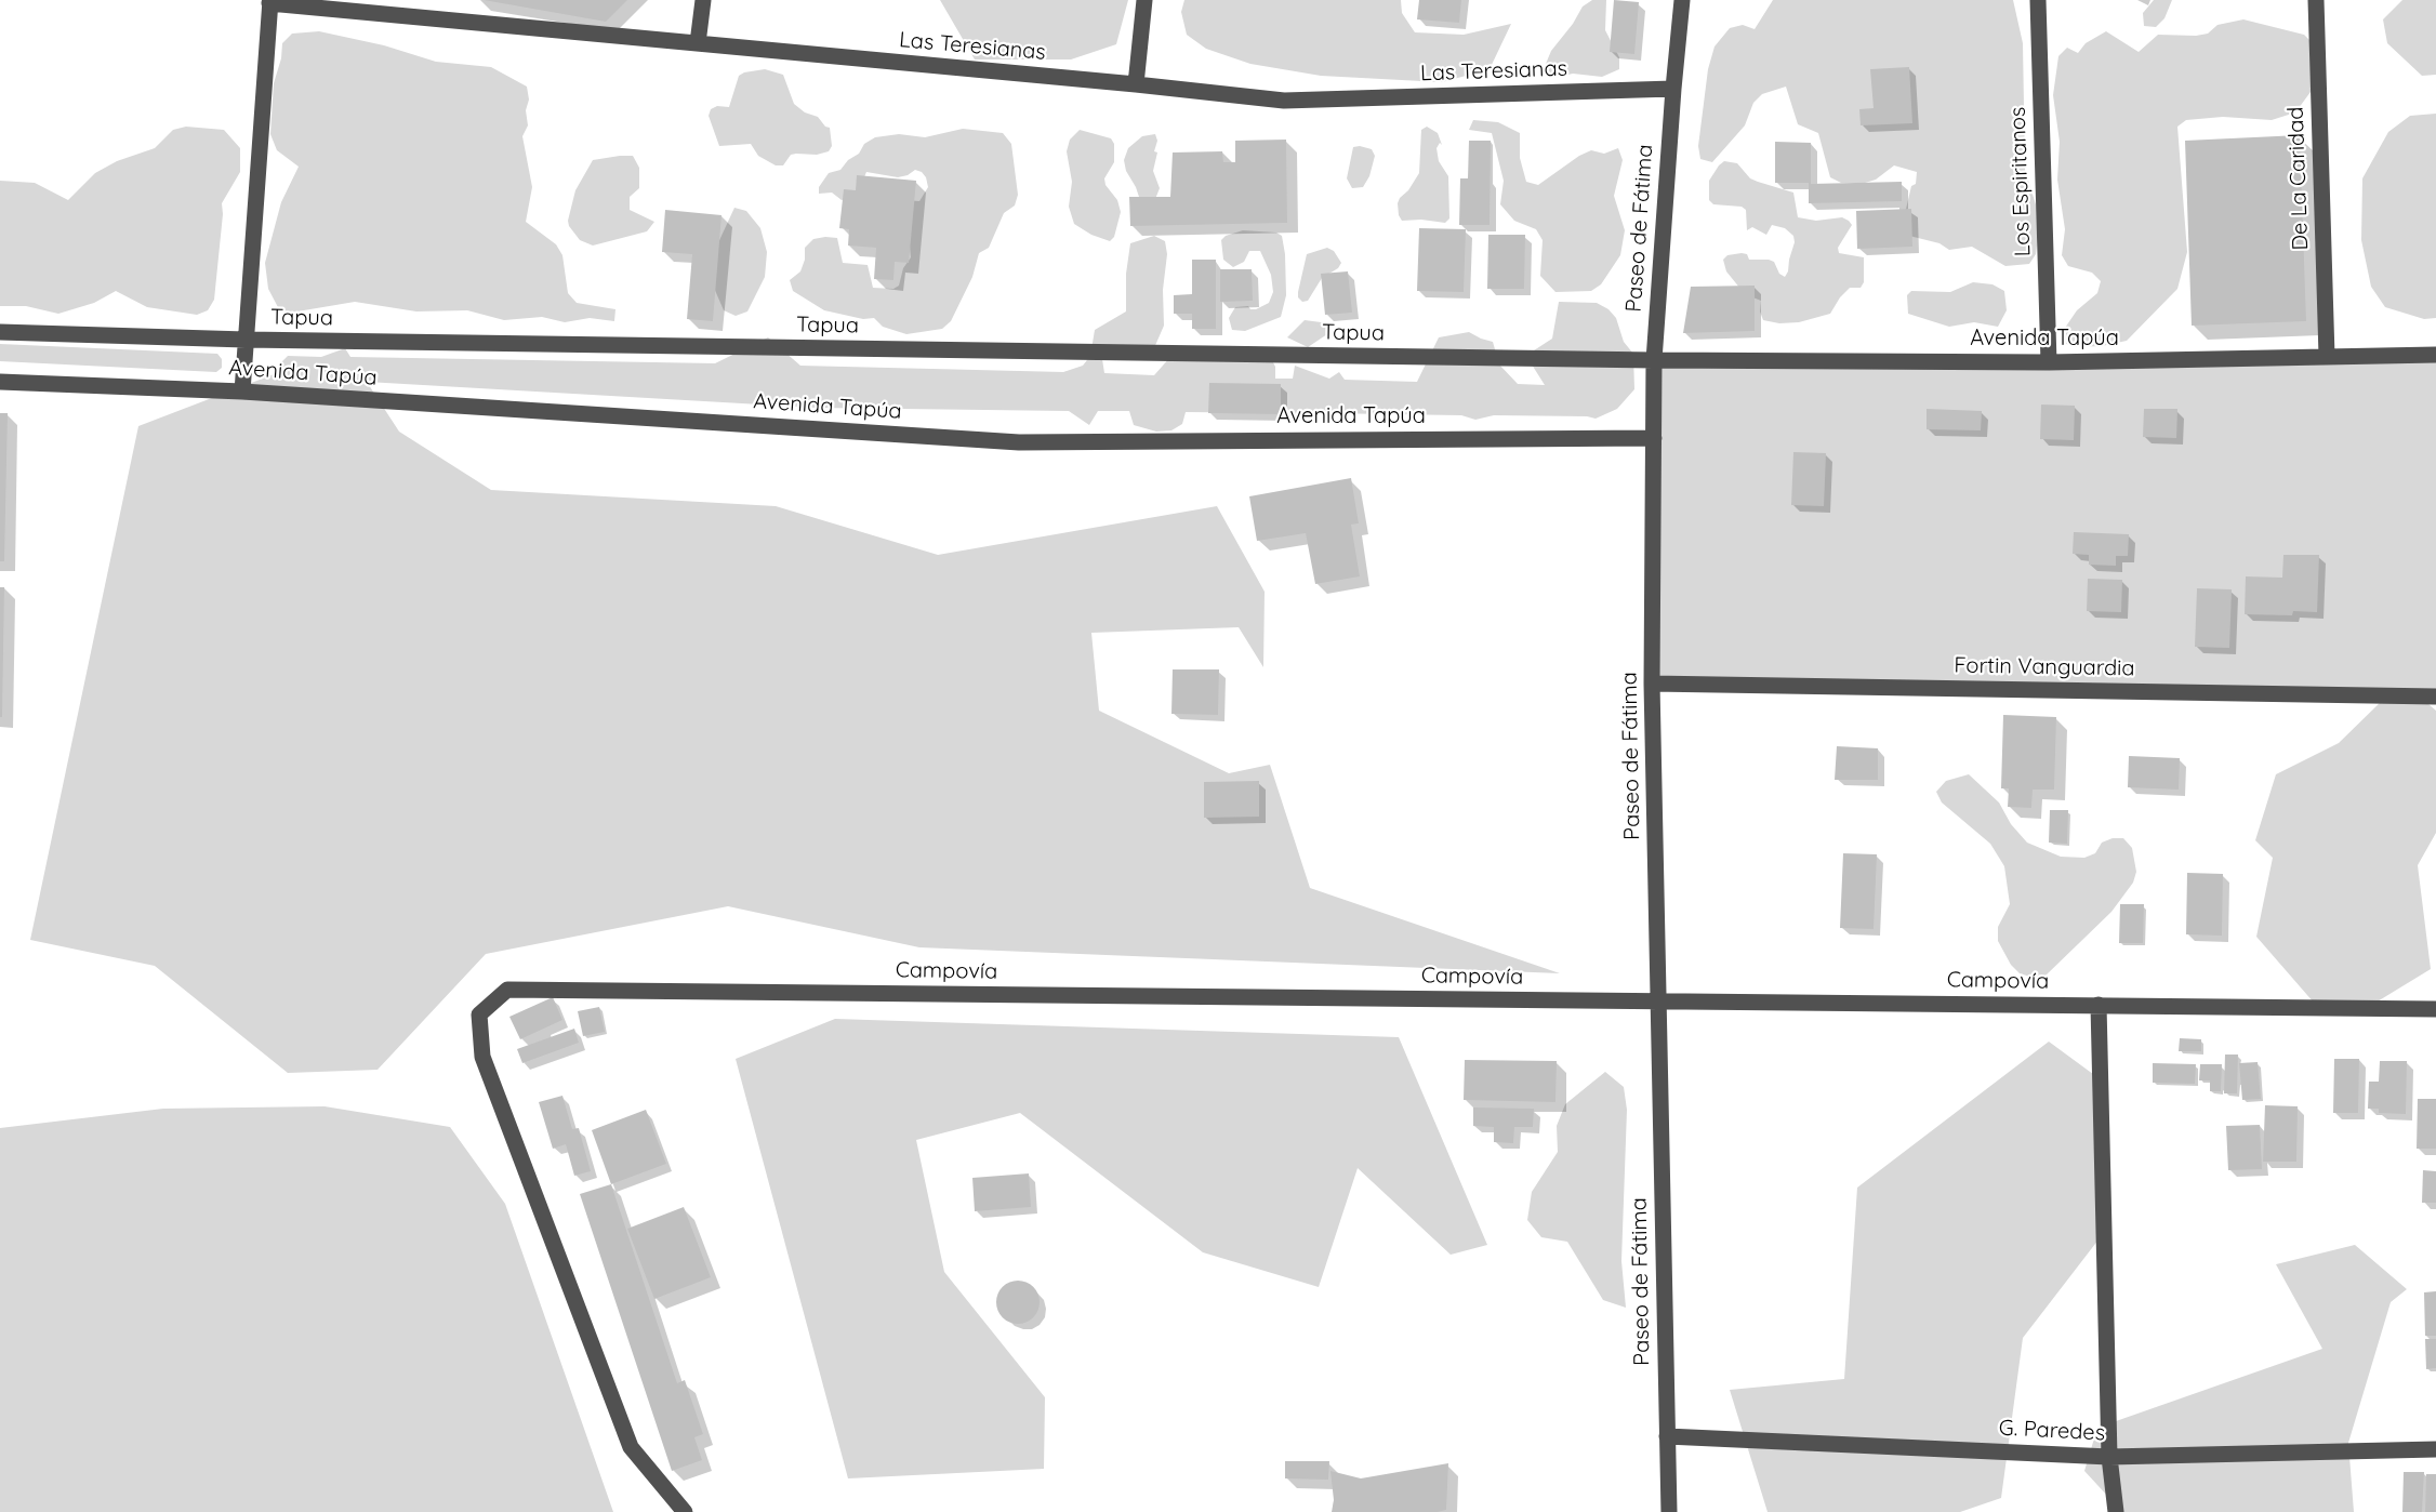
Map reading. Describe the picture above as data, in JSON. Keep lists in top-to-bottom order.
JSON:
{
  "streets": {
    "street": [
      "Las Teresianas",
      "De La Caridad",
      "Los Espiritanos",
      "Paseo de Fátima",
      "Tapua",
      "Avenida Tapúa",
      "Fortin Vanguardia",
      "Campovía",
      "G. Paredes"
    ]
  },
  "crossings": [
    ["Las Teresianas", "Paseo de Fátima"],
    ["De La Caridad", "Avenida Tapúa"],
    ["Los Espiritanos", "Avenida Tapúa"],
    ["Paseo de Fátima", "Tapua"],
    ["Paseo de Fátima", "Avenida Tapúa"],
    ["Paseo de Fátima", "Fortin Vanguardia"],
    ["Paseo de Fátima", "Campovía"],
    ["Paseo de Fátima", "G. Paredes"],
    ["Tapua", "Avenida Tapúa"]
  ]
}
